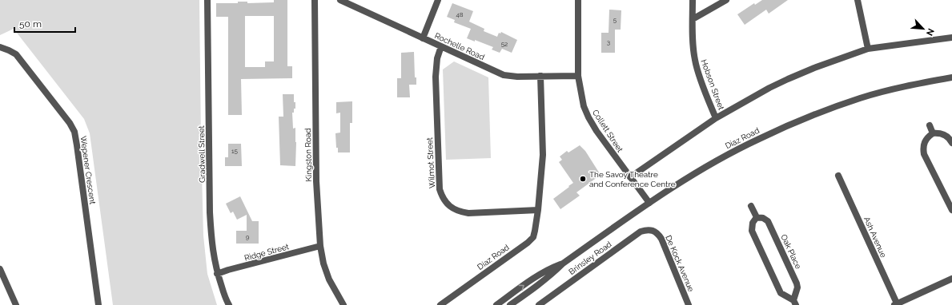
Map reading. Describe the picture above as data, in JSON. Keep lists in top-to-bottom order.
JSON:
{
  "streets": {
    "street": [
      "Rochelle Road",
      "Hobson Street",
      "Collett Street",
      "Diaz Road",
      "Gradwell Street",
      "Kingston Road",
      "Wilmot Street",
      "Wepener Crescent",
      "Ash Avenue",
      "Oak Place",
      "Ridge Street",
      "Brinsley Road",
      "De Kock Avenue"
    ]
  },
  "crossings": [
    ["Rochelle Road", "Collett Street"],
    ["Rochelle Road", "Wilmot Street"],
    ["Collett Street", "Diaz Road"],
    ["Diaz Road", "Wilmot Street"],
    ["Gradwell Street", "Ridge Street"],
    ["Kingston Road", "Ridge Street"],
    ["Brinsley Road", "De Kock Avenue"]
  ],
  "places": ["The Savoy Theatre and Conference Centre"],
  "house_numbers": [
    "48",
    "5",
    "3",
    "52",
    "15",
    "9"
  ],
  "scale_bar": "50 m",
  "north": "bottom right"
}
